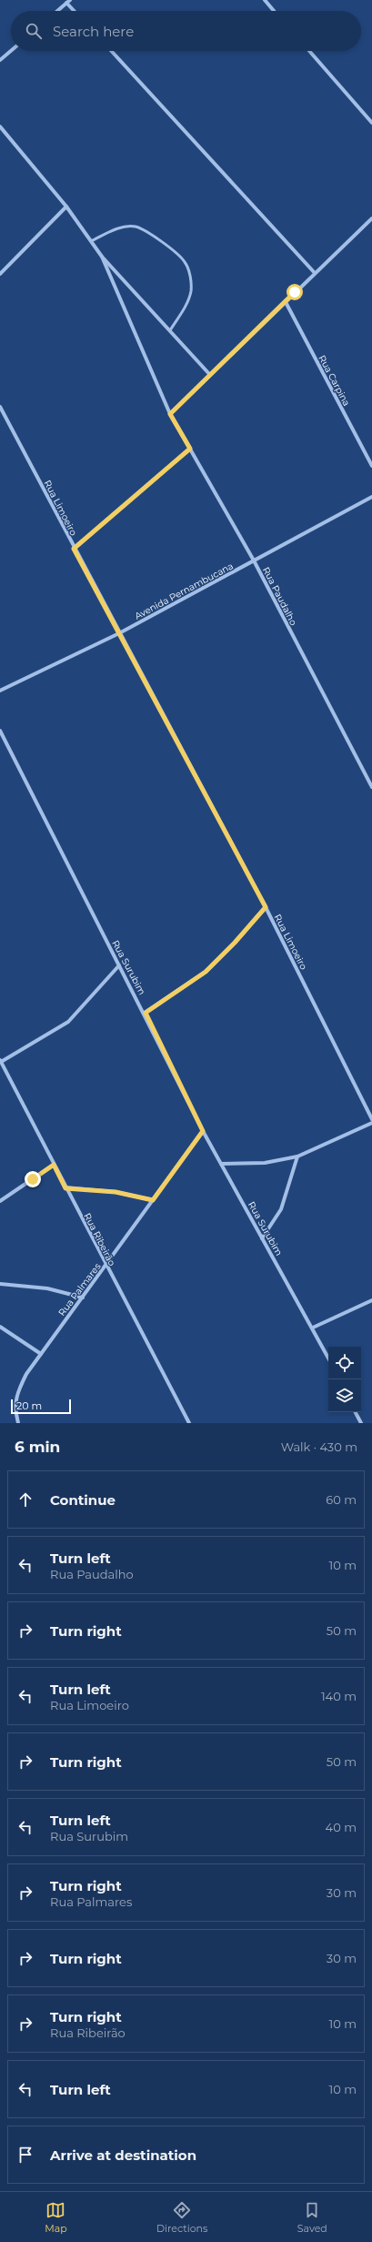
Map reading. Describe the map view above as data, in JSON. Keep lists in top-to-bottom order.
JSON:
{
  "streets": {
    "street": [
      "Rua Carpina",
      "Rua Limoeiro",
      "Avenida Pernambucana",
      "Rua Paudalho",
      "Rua Surubim",
      "Rua Ribeirão",
      "Rua Palmares"
    ]
  },
  "crossings": [
    ["Rua Limoeiro", "Avenida Pernambucana"],
    ["Avenida Pernambucana", "Rua Paudalho"],
    ["Rua Surubim", "Rua Palmares"],
    ["Rua Ribeirão", "Rua Palmares"]
  ],
  "scale_bar": "20 m",
  "page": {
    "search": "Search here",
    "scale": "20 m",
    "heading": ["6 min", "Walk · 430 m"],
    "list": [
      ["Continue", "60 m"],
      ["Turn left", "Rua Paudalho", "10 m"],
      ["Turn right", "50 m"],
      ["Turn left", "Rua Limoeiro", "140 m"],
      ["Turn right", "50 m"],
      ["Turn left", "Rua Surubim", "40 m"],
      ["Turn right", "Rua Palmares", "30 m"],
      ["Turn right", "30 m"],
      ["Turn right", "Rua Ribeirão", "10 m"],
      ["Turn left", "10 m"],
      "Arrive at destination"
    ],
    "nav": ["Map", "Directions", "Saved"]
  }
}
